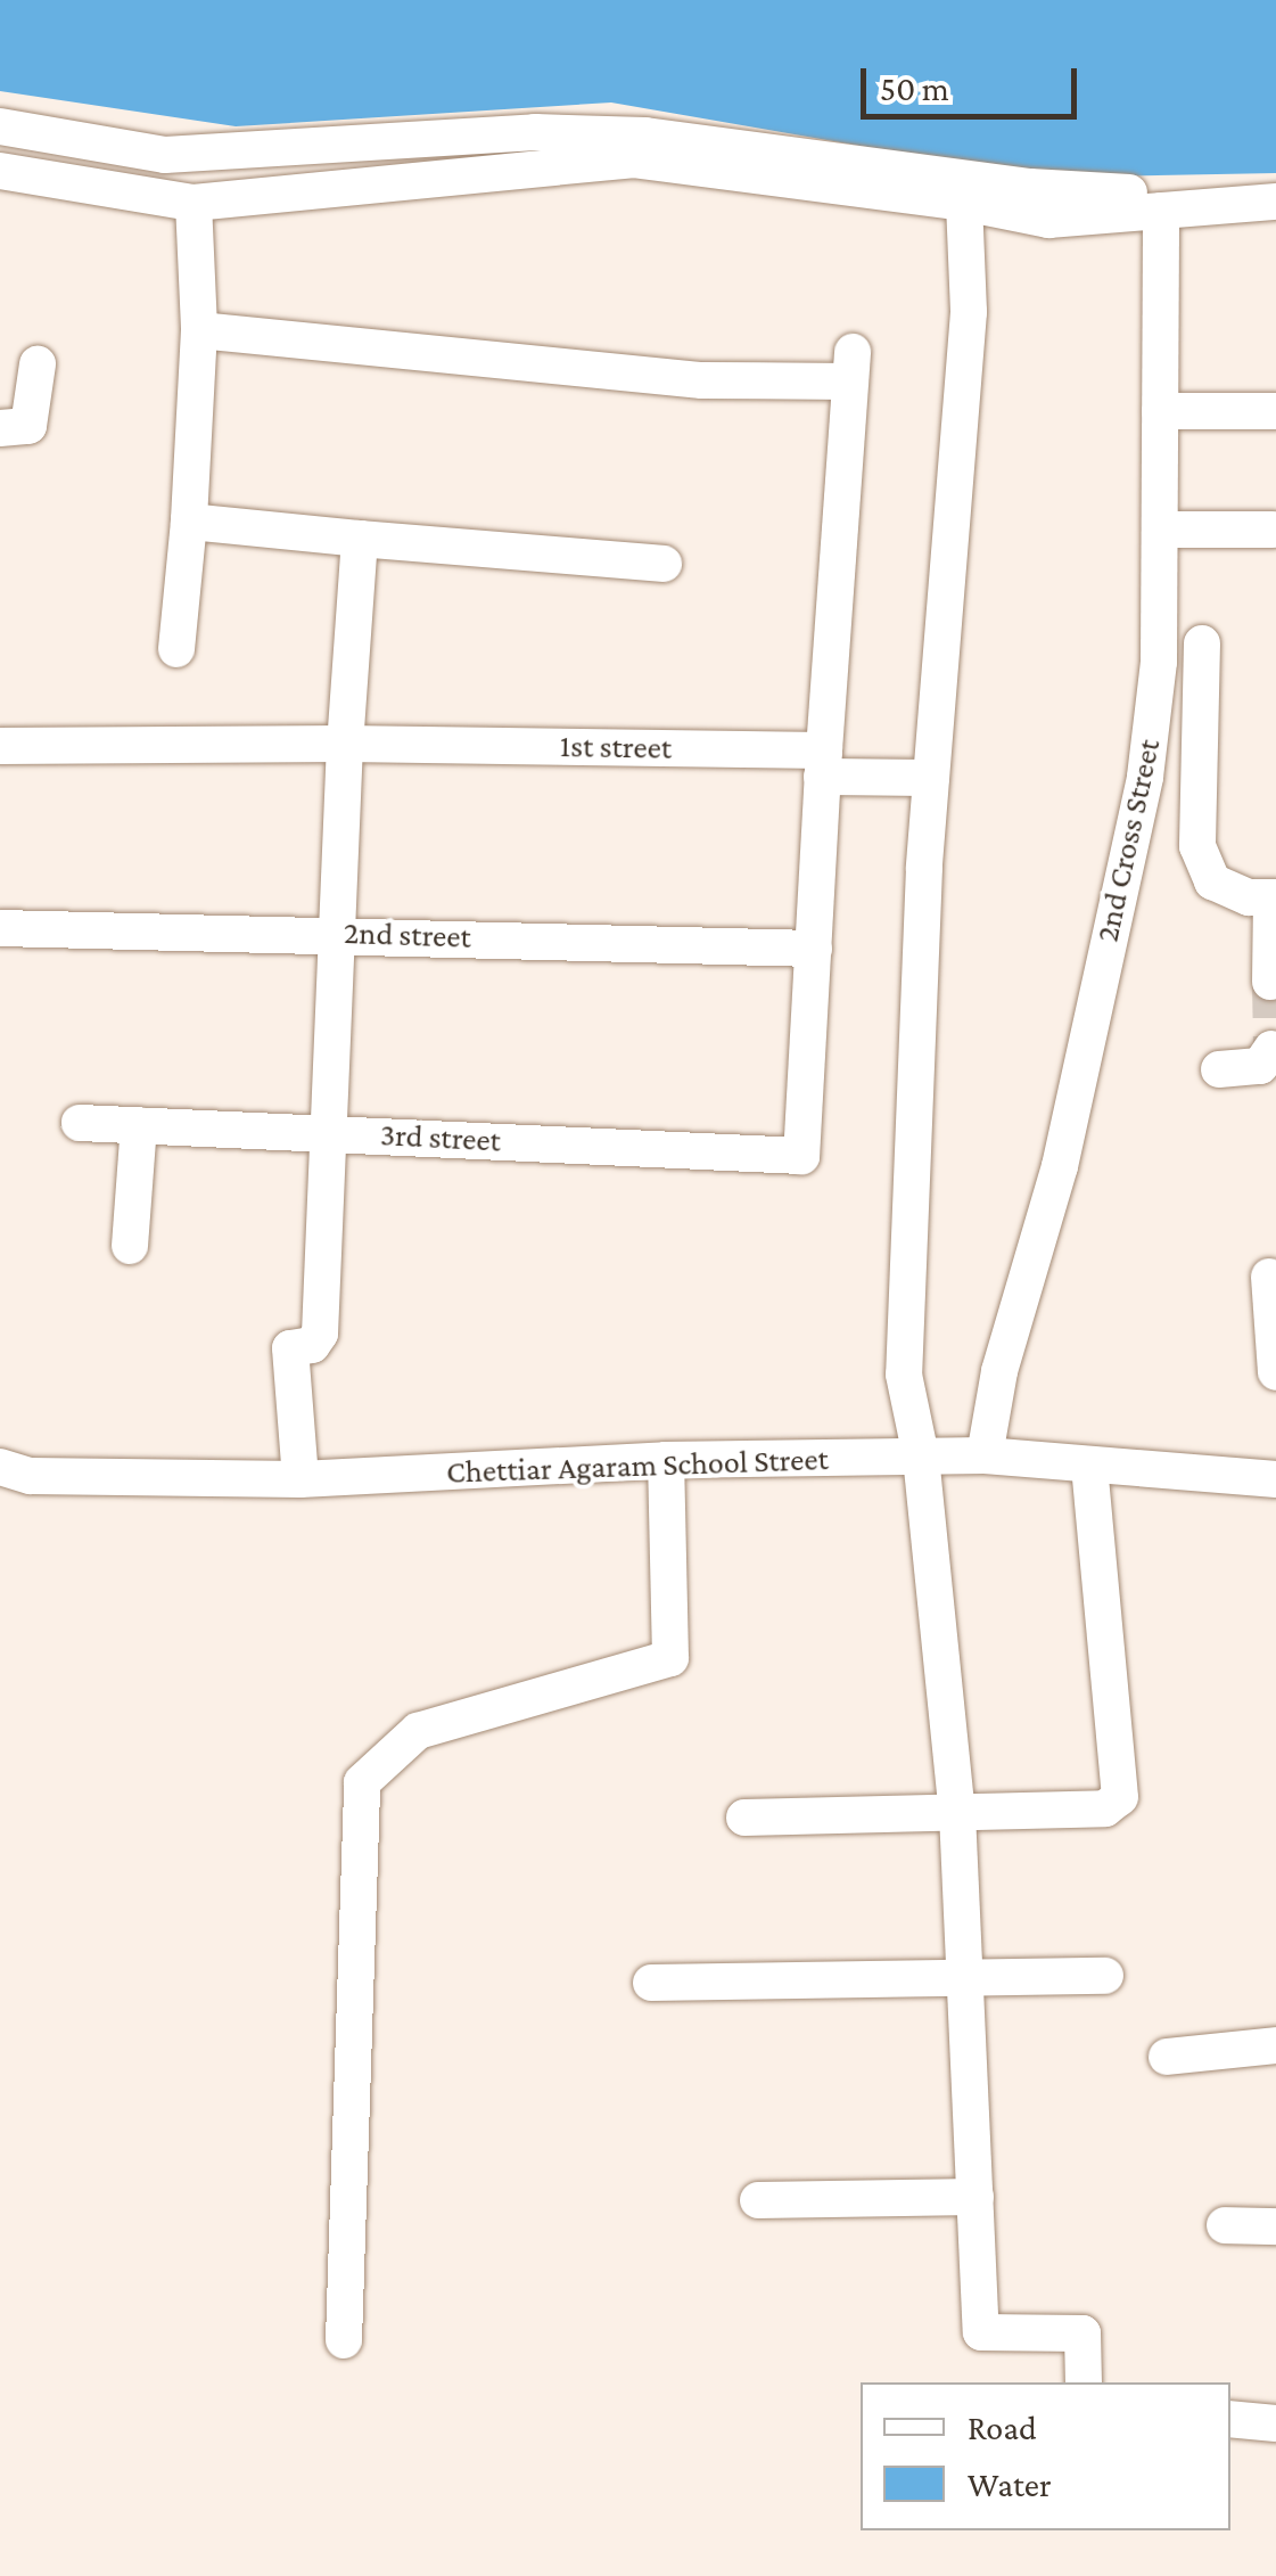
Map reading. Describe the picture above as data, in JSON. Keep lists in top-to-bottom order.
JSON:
{
  "streets": {
    "street": [
      "1st street",
      "2nd Cross Street",
      "2nd street",
      "3rd street",
      "Chettiar Agaram School Street"
    ]
  },
  "crossings": [
    ["2nd Cross Street", "Chettiar Agaram School Street"],
    ["2nd street", "3rd street"]
  ],
  "legend": ["Road", "Water"],
  "scale_bar": "50 m"
}
